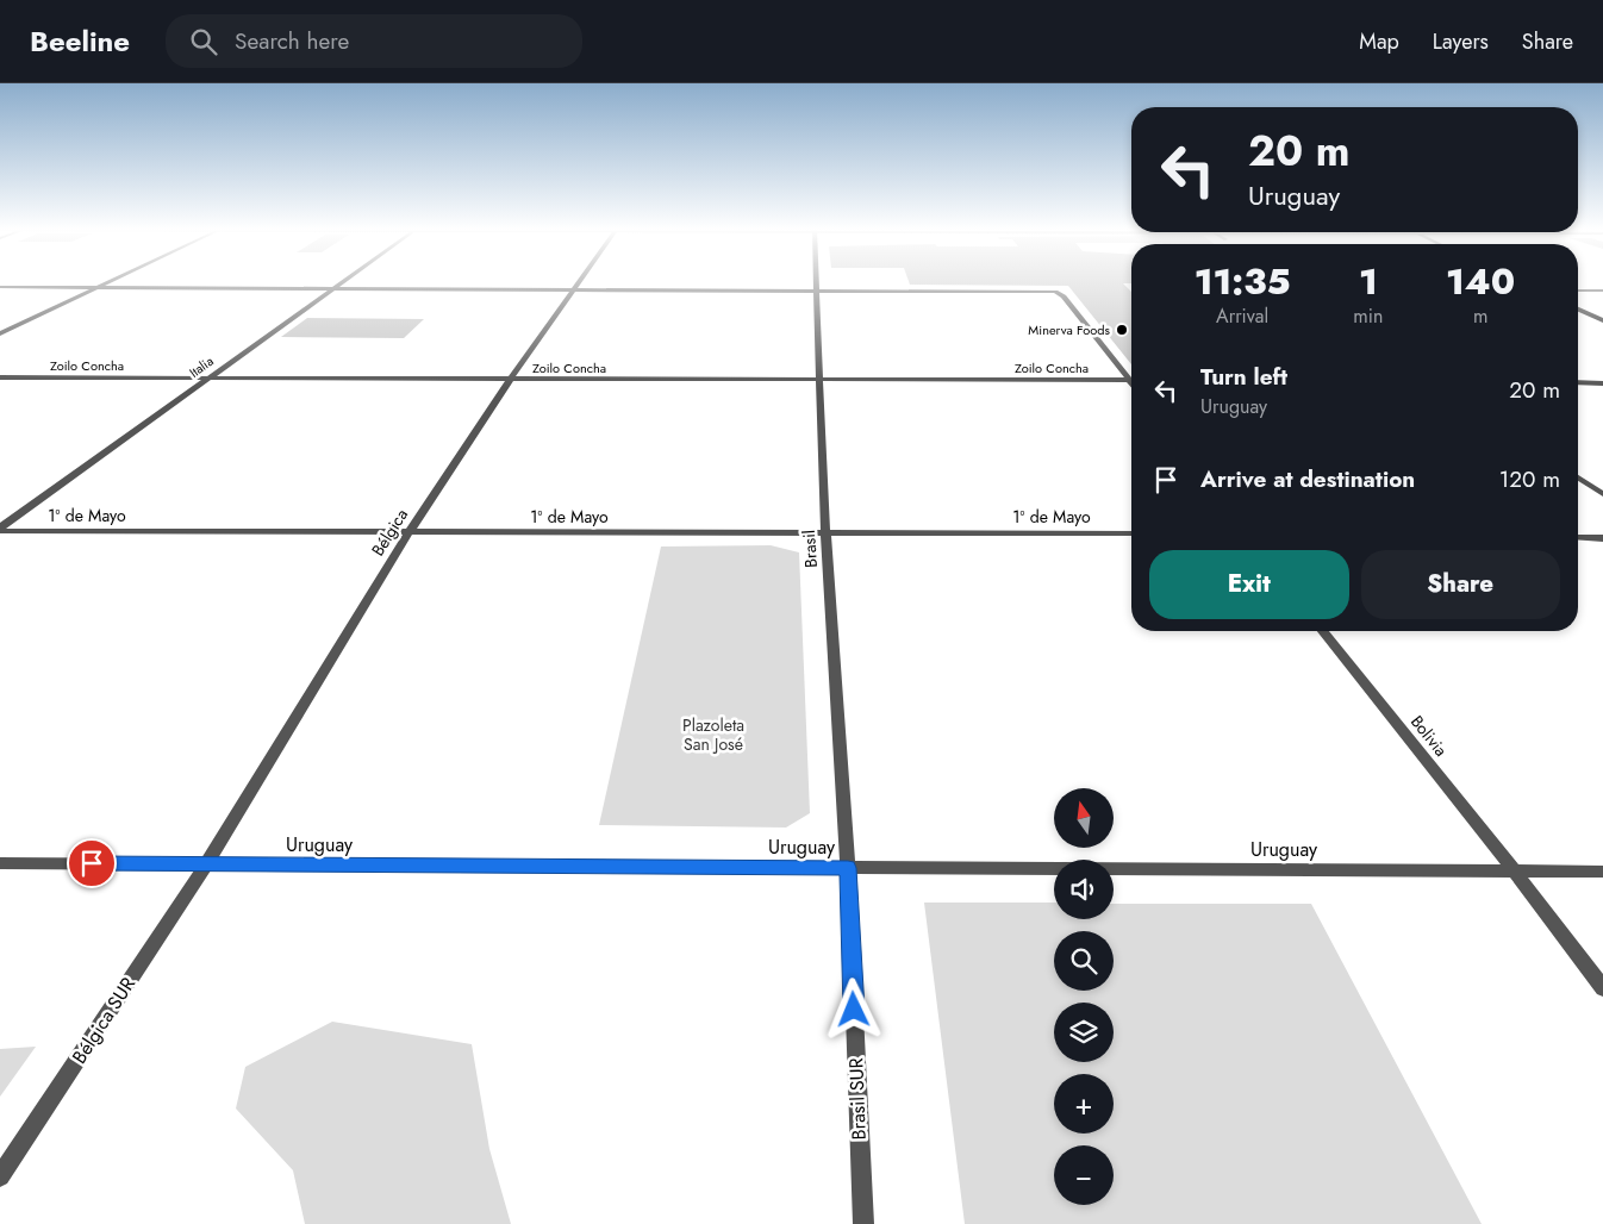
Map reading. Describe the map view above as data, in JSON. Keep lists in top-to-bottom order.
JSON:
{
  "streets": {
    "street": [
      "Zoilo Concha",
      "Italia",
      "1º de Mayo",
      "Bélgica",
      "Brasil",
      "Bolivia",
      "Uruguay",
      "Bélgica SUR",
      "Brasil SUR"
    ]
  },
  "crossings": [
    ["Zoilo Concha", "Italia"],
    ["Zoilo Concha", "Bélgica"],
    ["Zoilo Concha", "Brasil"],
    ["Italia", "1º de Mayo"],
    ["1º de Mayo", "Bélgica"],
    ["1º de Mayo", "Brasil"],
    ["Bélgica", "Uruguay"],
    ["Bélgica", "Bélgica SUR"],
    ["Brasil", "Uruguay"],
    ["Brasil", "Brasil SUR"],
    ["Bolivia", "Uruguay"],
    ["Uruguay", "Bélgica SUR"],
    ["Uruguay", "Brasil SUR"]
  ],
  "parks": ["Plazoleta San José"],
  "places": ["Minerva Foods"],
  "north": "top",
  "page": {
    "header": "Beeline",
    "search": "Search here",
    "nav": ["Map", "Layers", "Share"],
    "turn": ["20 m", "Uruguay"],
    "eta": [
      "11:35",
      "Arrival",
      "1",
      "min",
      "140",
      "m"
    ],
    "list": [
      {
        "name": "Turn left",
        "note": "Uruguay",
        "value": "20 m"
      },
      {
        "name": "Arrive at destination",
        "value": "120 m"
      }
    ],
    "buttons": ["Exit", "Share"],
    "map_buttons": ["+", "−"]
  }
}
